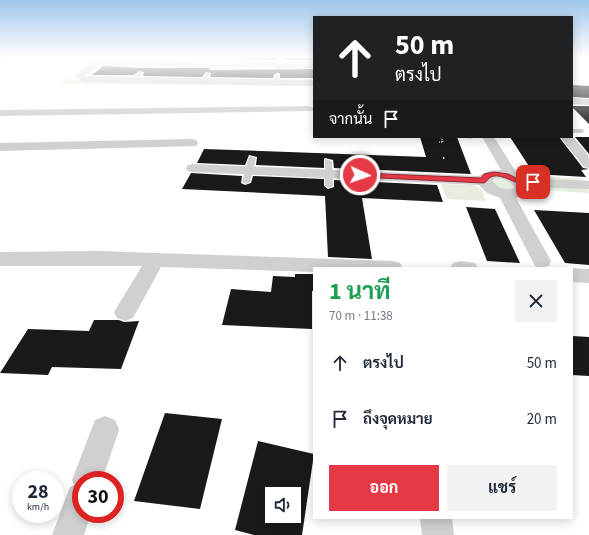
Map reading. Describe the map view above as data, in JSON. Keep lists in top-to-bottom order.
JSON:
{
  "page": {
    "turn": ["50 m", "ตรงไป"],
    "then": "จากนั้น",
    "heading": ["1 นาที", "70 m · 11:38"],
    "list": [
      {
        "name": "ตรงไป",
        "value": "50 m"
      },
      {
        "name": "ถึงจุดหมาย",
        "value": "20 m"
      }
    ],
    "buttons": ["ออก", "แชร์"],
    "speed": "28 km/h",
    "limit": "30"
  }
}
